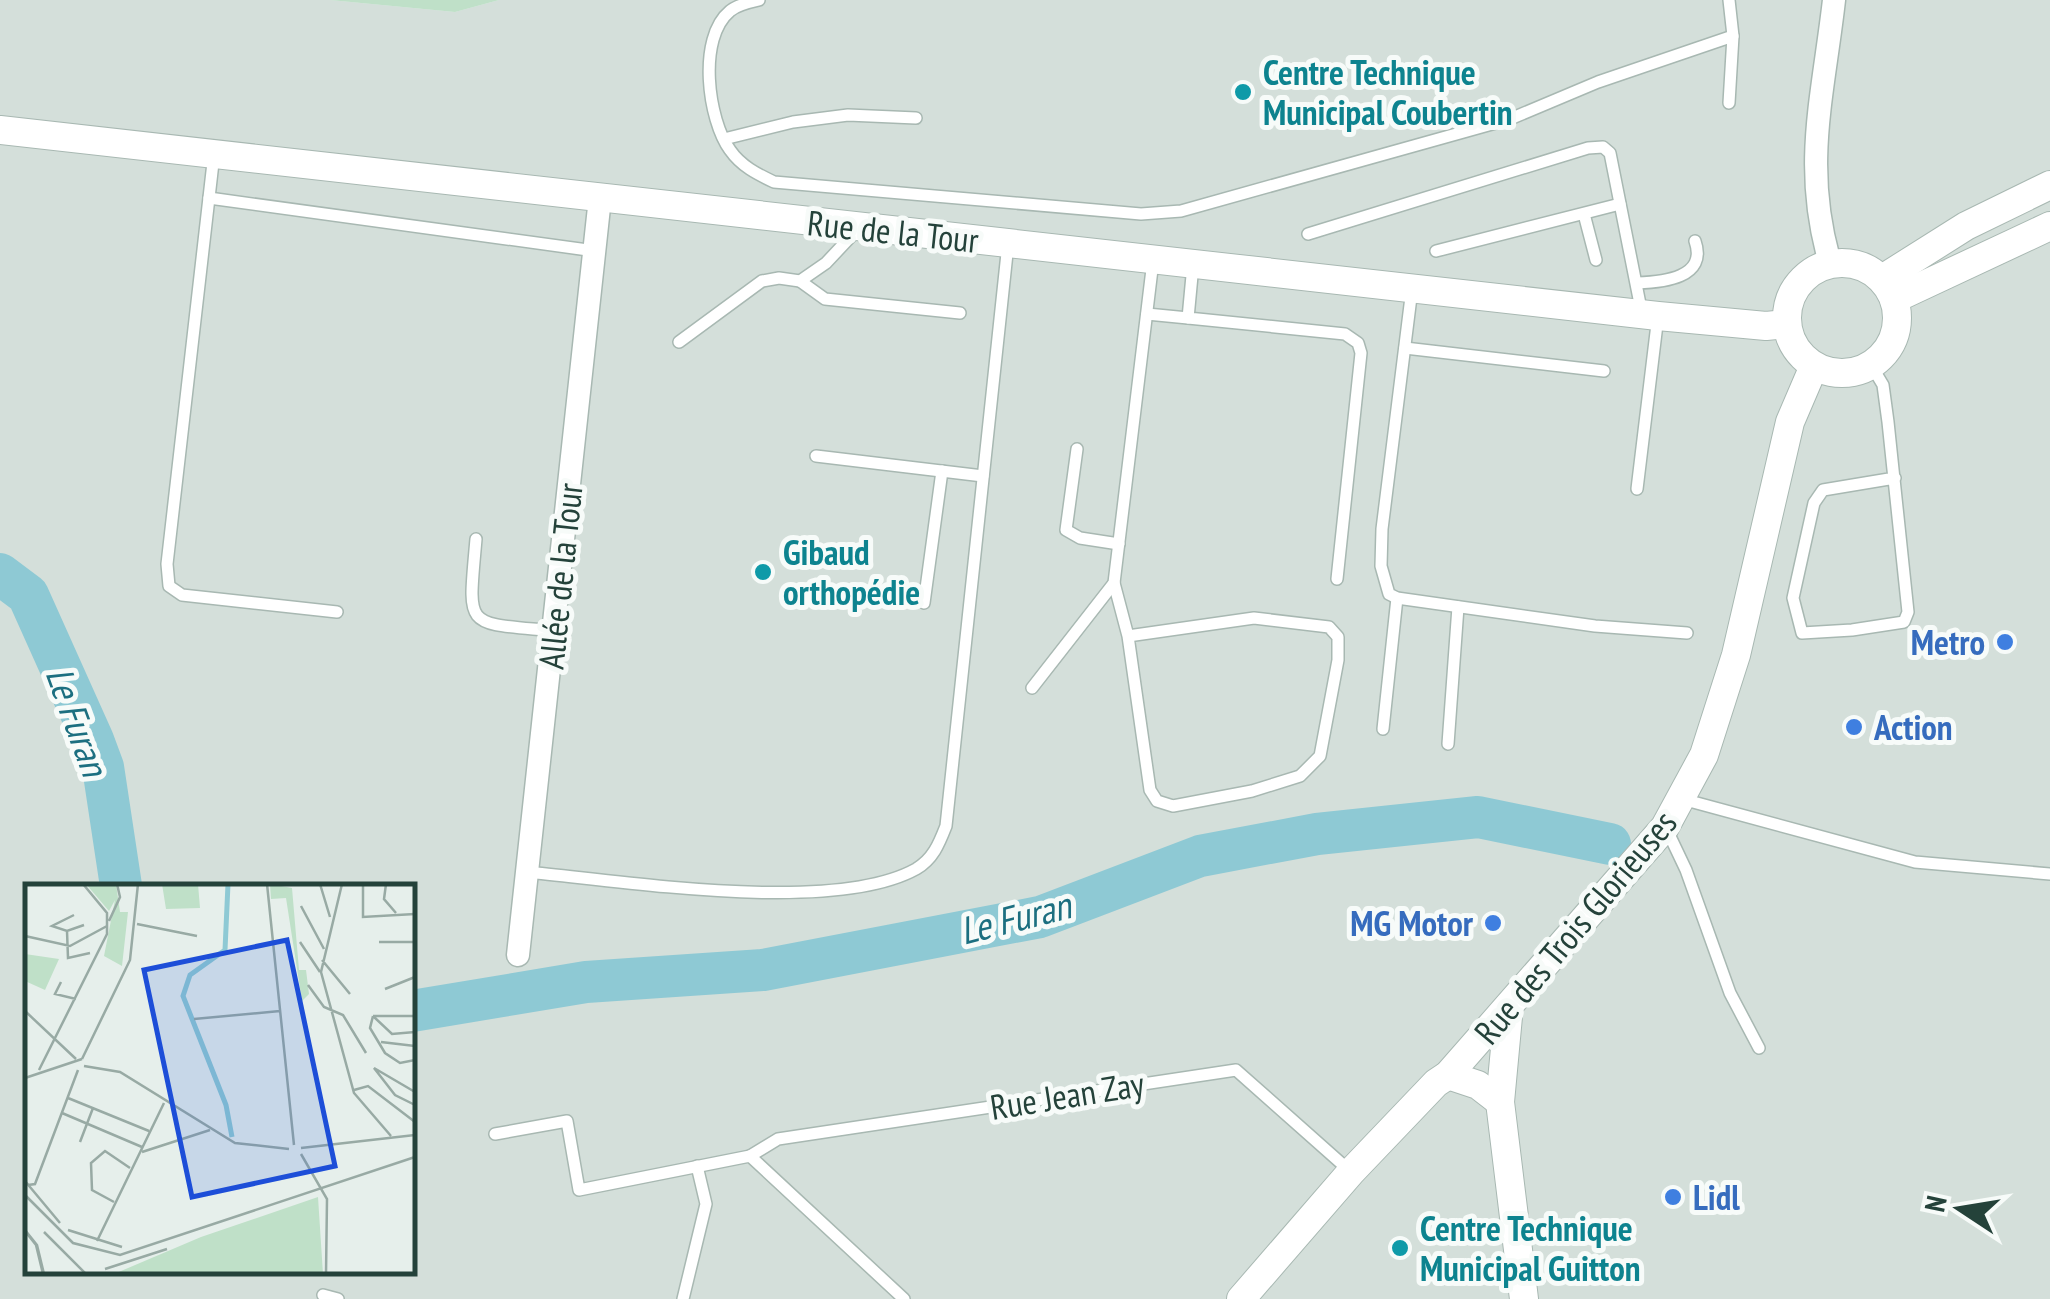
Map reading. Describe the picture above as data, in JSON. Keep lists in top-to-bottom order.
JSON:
{
  "streets": {
    "street": ["Rue de la Tour", "Allée de la Tour", "Rue des Trois Glorieuses"],
    "lane": ["Rue Jean Zay"]
  },
  "crossings": [
    ["Rue de la Tour", "Allée de la Tour"],
    ["Rue de la Tour", "Rue des Trois Glorieuses"],
    ["Rue des Trois Glorieuses", "Rue Jean Zay"]
  ],
  "water": ["Le Furan"],
  "places": [
    "Centre Technique Municipal Coubertin",
    "Gibaud orthopédie",
    "Metro",
    "Action",
    "MG Motor",
    "Lidl",
    "Centre Technique Municipal Guitton"
  ],
  "north": "left"
}
